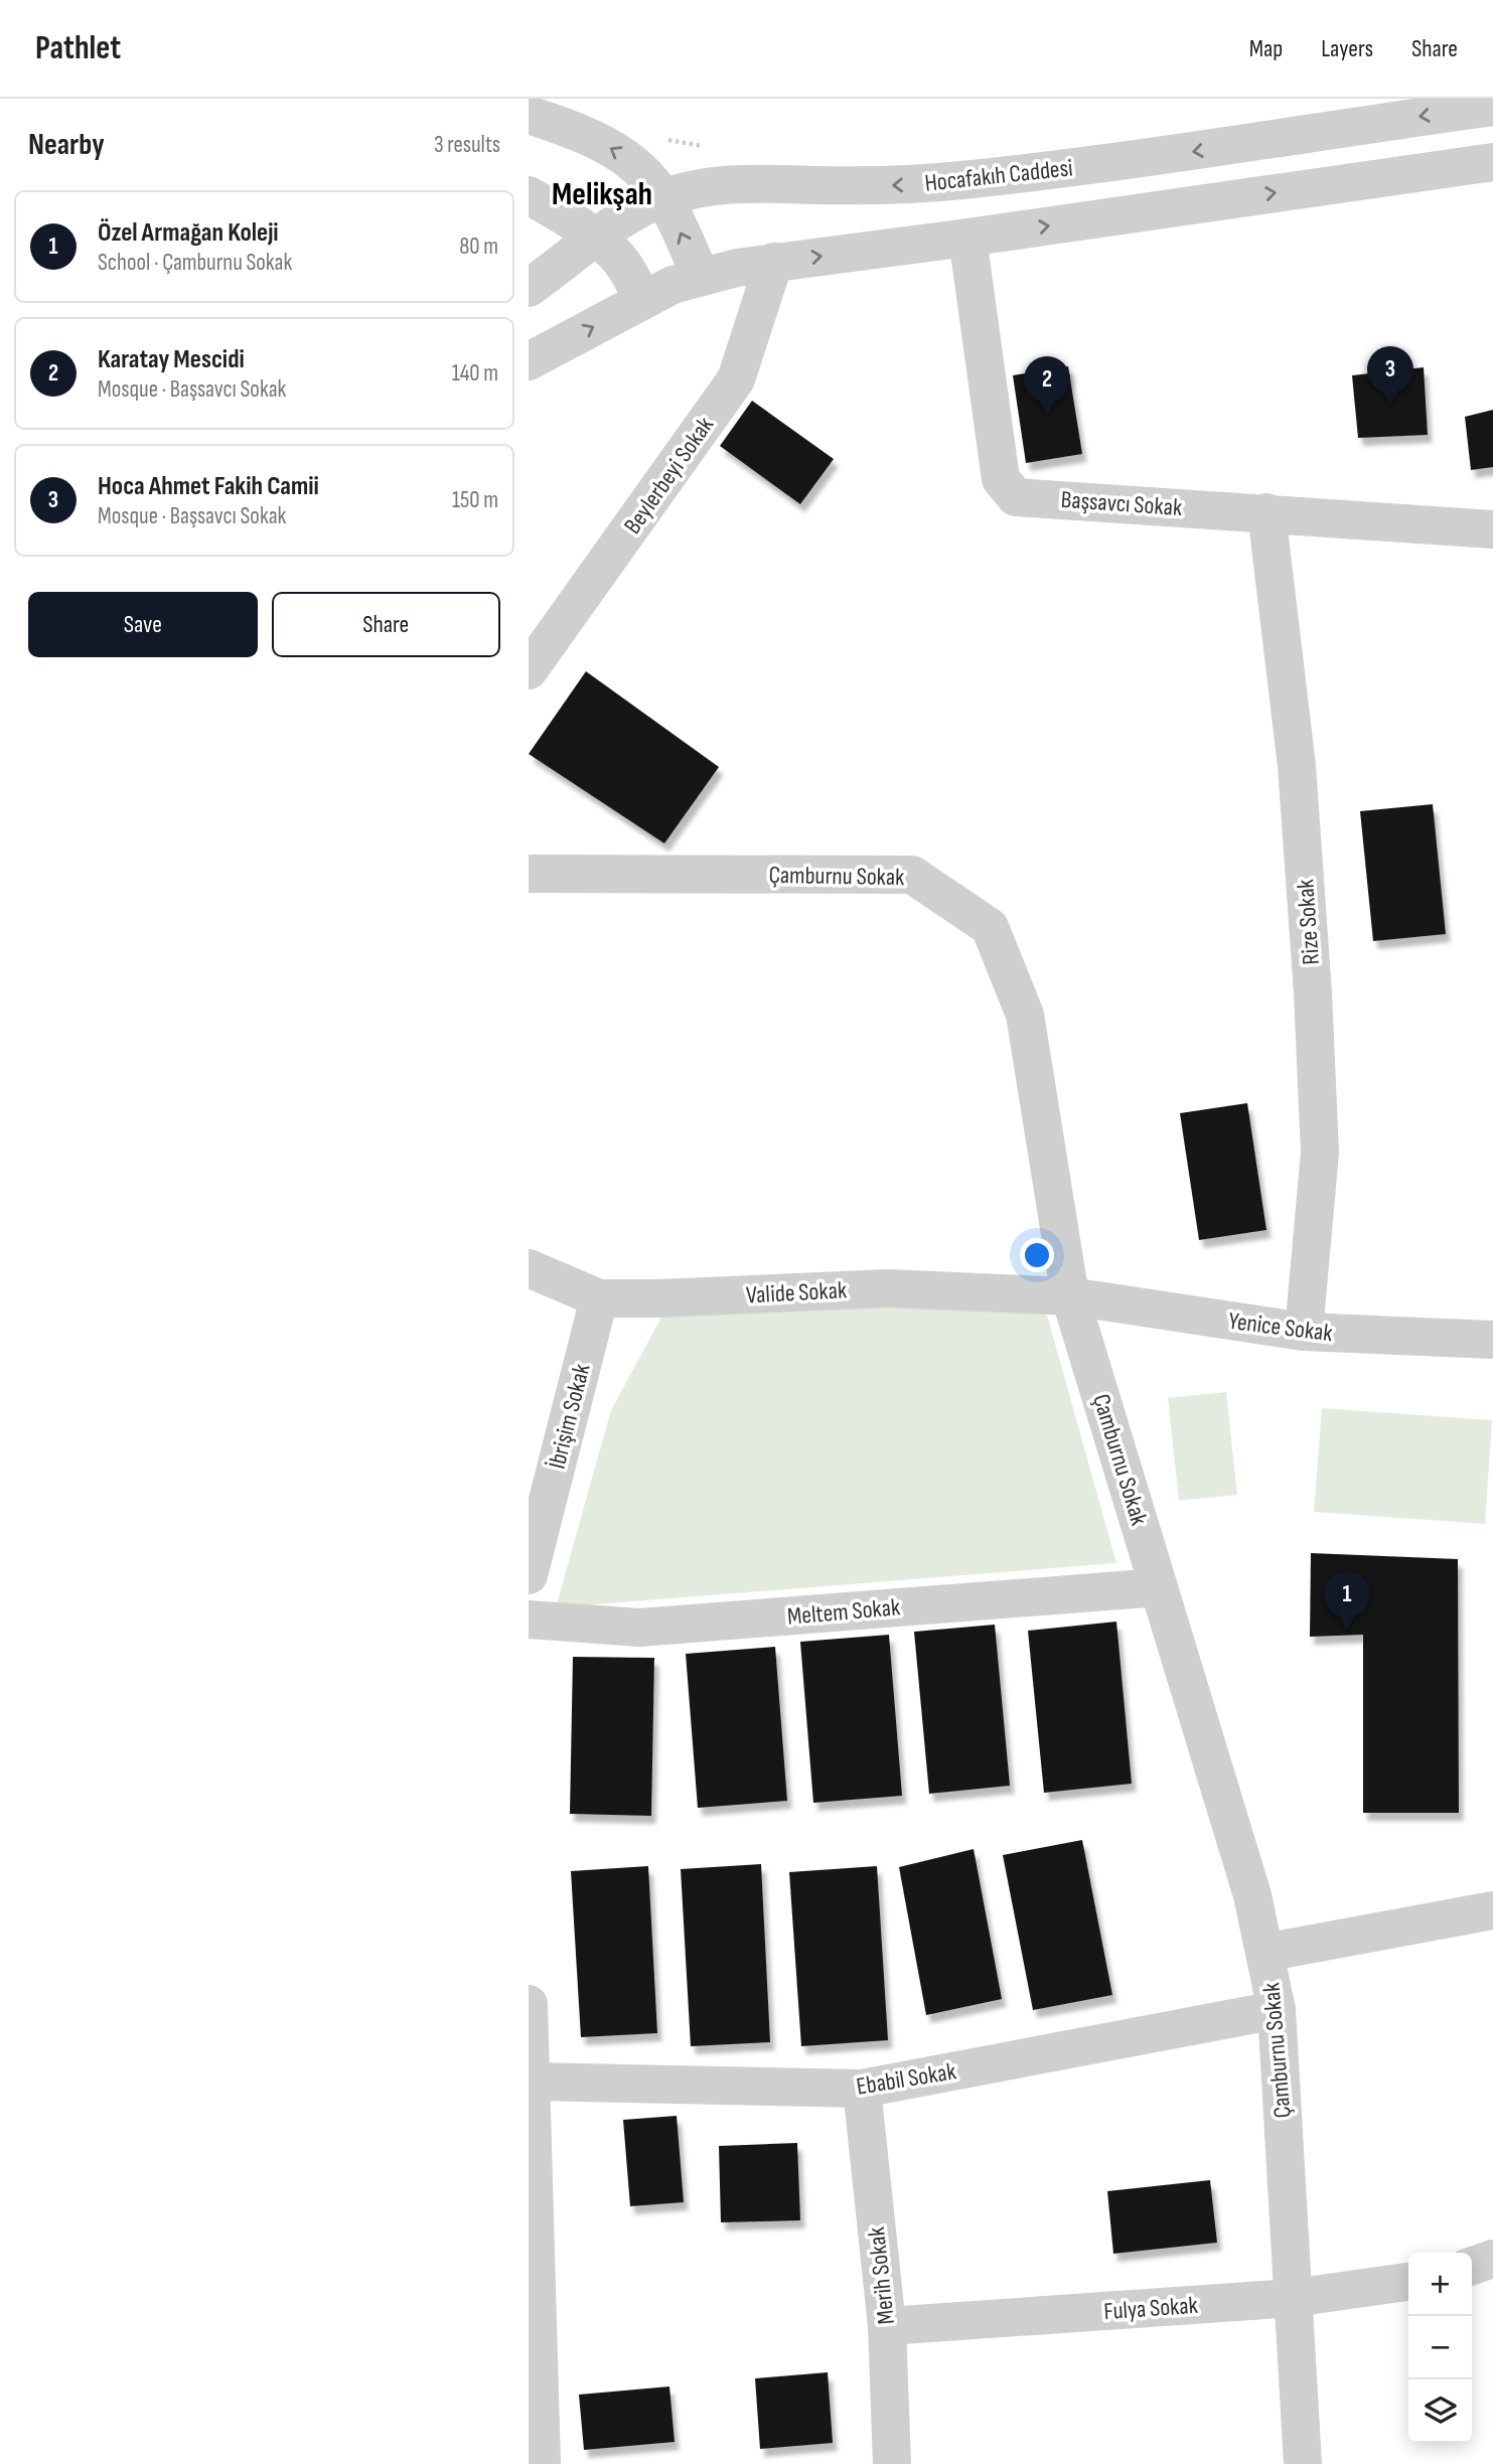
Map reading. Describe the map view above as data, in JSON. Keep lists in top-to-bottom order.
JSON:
{
  "streets": {
    "street": [
      "Hocafakıh Caddesi",
      "Beylerbeyi Sokak",
      "Başsavcı Sokak",
      "Çamburnu Sokak",
      "Rize Sokak",
      "Valide Sokak",
      "Yenice Sokak",
      "İbrişim Sokak",
      "Meltem Sokak",
      "Ebabil Sokak",
      "Merih Sokak",
      "Fulya Sokak"
    ]
  },
  "crossings": [
    ["Başsavcı Sokak", "Rize Sokak"],
    ["Çamburnu Sokak", "Valide Sokak"],
    ["Çamburnu Sokak", "Yenice Sokak"],
    ["Çamburnu Sokak", "Meltem Sokak"],
    ["Çamburnu Sokak", "Ebabil Sokak"],
    ["Çamburnu Sokak", "Fulya Sokak"],
    ["Rize Sokak", "Yenice Sokak"],
    ["Valide Sokak", "Yenice Sokak"],
    ["Valide Sokak", "İbrişim Sokak"],
    ["Ebabil Sokak", "Merih Sokak"],
    ["Merih Sokak", "Fulya Sokak"]
  ],
  "districts": ["Melikşah"],
  "page": {
    "header": "Pathlet",
    "nav": ["Map", "Layers", "Share"],
    "heading": ["Nearby", "3 results"],
    "list": [
      {
        "mark": "1",
        "name": "Özel Armağan Koleji",
        "note": "School · Çamburnu Sokak",
        "value": "80 m"
      },
      {
        "mark": "2",
        "name": "Karatay Mescidi",
        "note": "Mosque · Başsavcı Sokak",
        "value": "140 m"
      },
      {
        "mark": "3",
        "name": "Hoca Ahmet Fakih Camii",
        "note": "Mosque · Başsavcı Sokak",
        "value": "150 m"
      }
    ],
    "pins": ["3", "2", "1"],
    "buttons": ["Save", "Share"],
    "map_buttons": ["+", "−"]
  }
}
